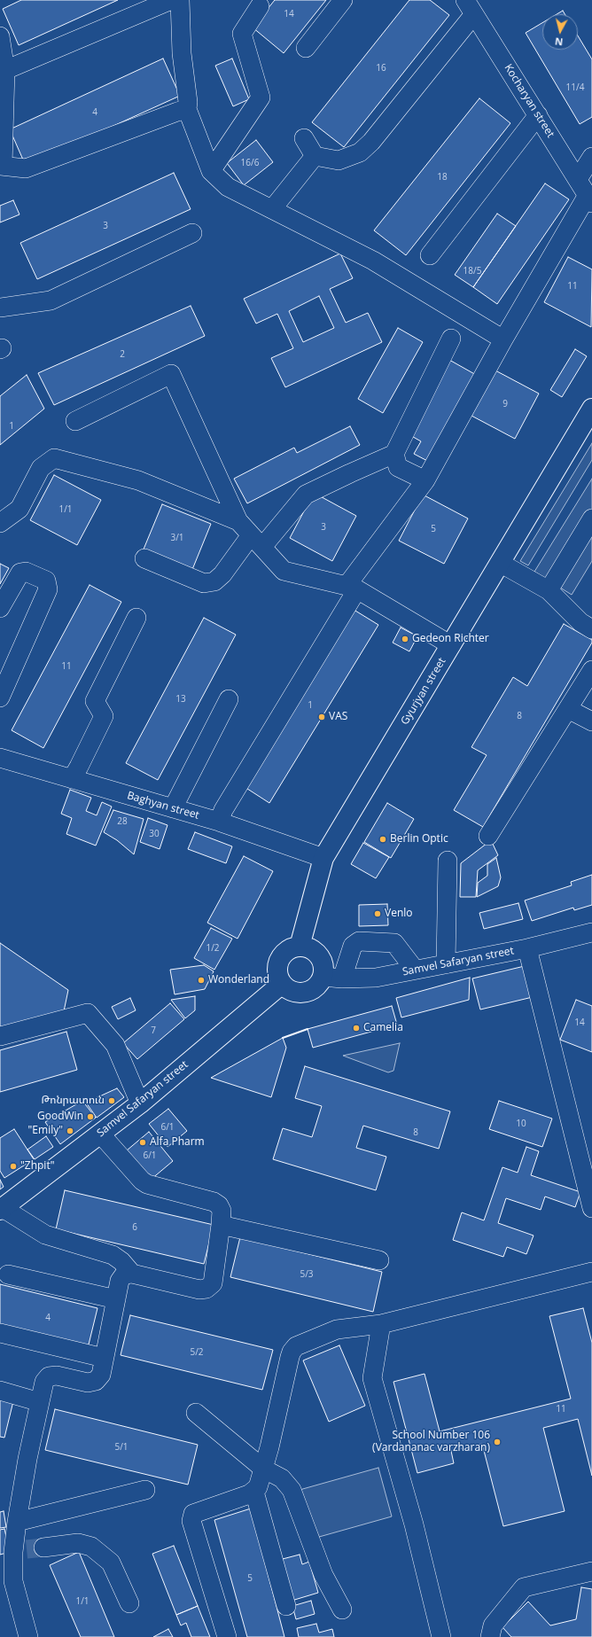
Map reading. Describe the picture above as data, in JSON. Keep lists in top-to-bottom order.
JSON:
{
  "streets": {
    "main road": ["Gyurjyan street", "Samvel Safaryan street"],
    "street": ["Kocharyan street", "Baghyan street"]
  },
  "crossings": [
    ["Gyurjyan street", "Baghyan street"],
    ["Gyurjyan street", "Samvel Safaryan street"]
  ],
  "places": [
    "Gedeon Richter",
    "VAS",
    "Berlin Optic",
    "Venlo",
    "Wonderland",
    "Camelia",
    "Թոնրատուն",
    "GoodWin",
    "\"Emily\"",
    "Alfa Pharm",
    "\"Zhpit\"",
    "School Number 106 (Vardananac varzharan)"
  ],
  "house_numbers": [
    "14",
    "16",
    "11/4",
    "4",
    "16/6",
    "18",
    "3",
    "18/5",
    "11",
    "2",
    "9",
    "1",
    "1/1",
    "3",
    "5",
    "3/1",
    "11",
    "13",
    "1",
    "8",
    "28",
    "30",
    "1/2",
    "14",
    "7",
    "10",
    "6/1",
    "8",
    "6/1",
    "6",
    "5/3",
    "4",
    "5/2",
    "11",
    "5/1",
    "5",
    "1/1"
  ],
  "north": "bottom"
}
